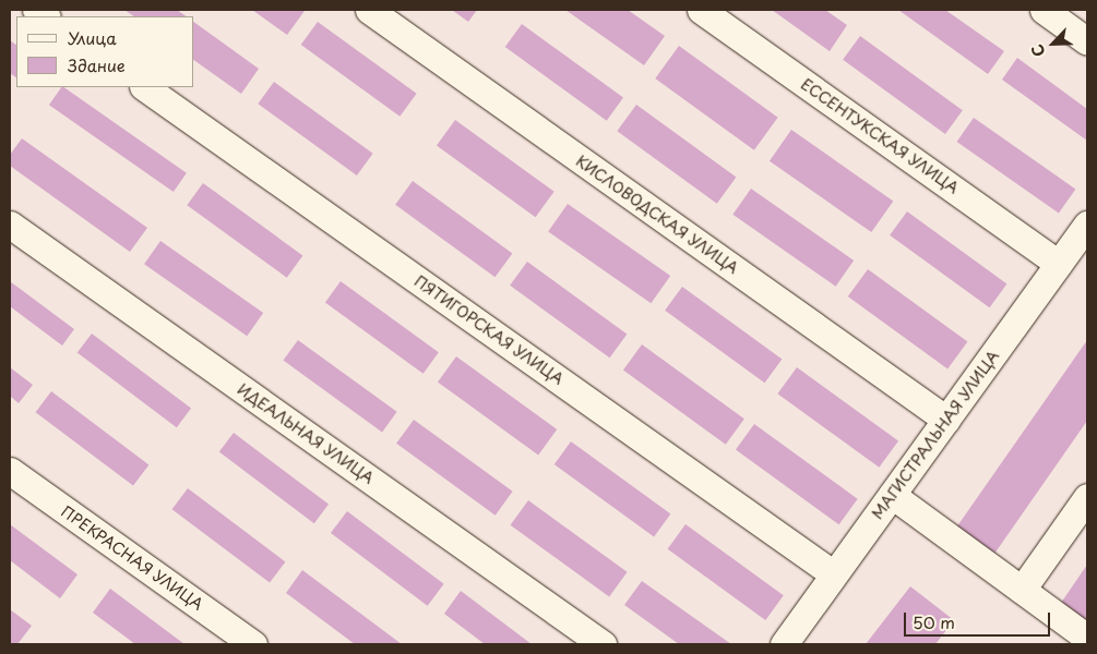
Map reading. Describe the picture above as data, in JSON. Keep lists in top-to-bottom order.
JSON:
{
  "streets": {
    "street": [
      "ЕССЕНТУКСКАЯ УЛИЦА",
      "КИСЛОВОДСКАЯ УЛИЦА",
      "ПЯТИГОРСКАЯ УЛИЦА",
      "ИДЕАЛЬНАЯ УЛИЦА",
      "МАГИСТРАЛЬНАЯ УЛИЦА",
      "ПРЕКРАСНАЯ УЛИЦА"
    ]
  },
  "crossings": [
    ["ЕССЕНТУКСКАЯ УЛИЦА", "МАГИСТРАЛЬНАЯ УЛИЦА"],
    ["КИСЛОВОДСКАЯ УЛИЦА", "МАГИСТРАЛЬНАЯ УЛИЦА"],
    ["ПЯТИГОРСКАЯ УЛИЦА", "МАГИСТРАЛЬНАЯ УЛИЦА"]
  ],
  "legend": ["Улица", "Здание"],
  "scale_bar": "50 m",
  "north": "bottom left"
}
